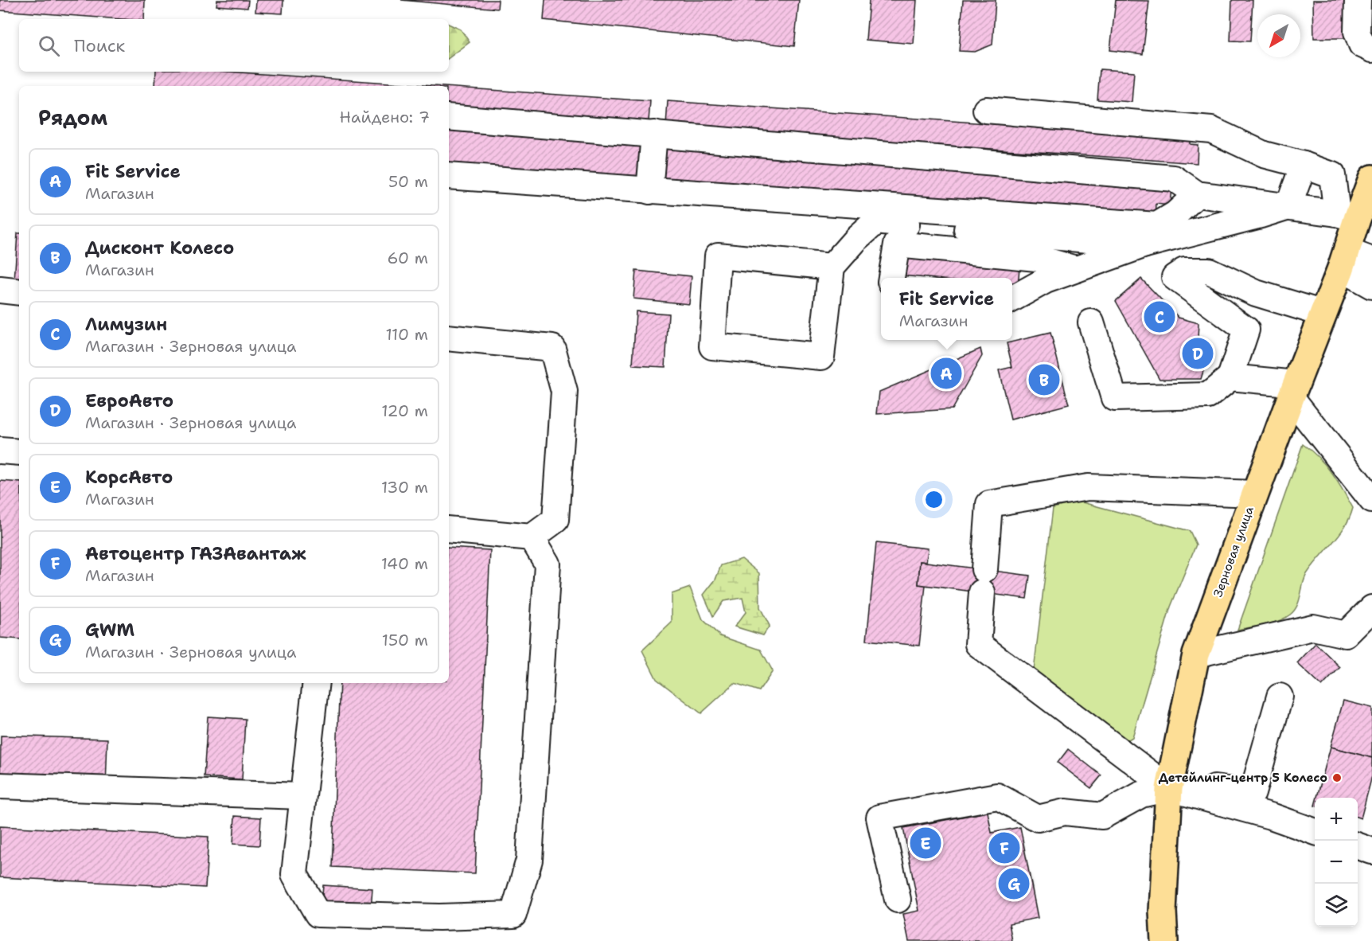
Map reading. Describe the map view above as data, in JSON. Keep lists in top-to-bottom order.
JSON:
{
  "streets": {
    "main road": ["Зерновая улица"]
  },
  "places": ["Детейлинг-центр 5 Колесо"],
  "north": "bottom left",
  "page": {
    "search": "Поиск",
    "heading": ["Рядом", "Найдено: 7"],
    "list": [
      {
        "mark": "A",
        "name": "Fit Service",
        "note": "Магазин",
        "value": "50 m"
      },
      {
        "mark": "B",
        "name": "Дисконт Колесо",
        "note": "Магазин",
        "value": "60 m"
      },
      {
        "mark": "C",
        "name": "Лимузин",
        "note": "Магазин · Зерновая улица",
        "value": "110 m"
      },
      {
        "mark": "D",
        "name": "ЕвроАвто",
        "note": "Магазин · Зерновая улица",
        "value": "120 m"
      },
      {
        "mark": "E",
        "name": "КорсАвто",
        "note": "Магазин",
        "value": "130 m"
      },
      {
        "mark": "F",
        "name": "Автоцентр ГАЗАвантаж",
        "note": "Магазин",
        "value": "140 m"
      },
      {
        "mark": "G",
        "name": "GWM",
        "note": "Магазин · Зерновая улица",
        "value": "150 m"
      }
    ],
    "popup": ["Fit Service", "Магазин"],
    "pins": [
      "C",
      "D",
      "A",
      "B",
      "E",
      "F",
      "G"
    ],
    "map_buttons": ["+", "−"]
  }
}
